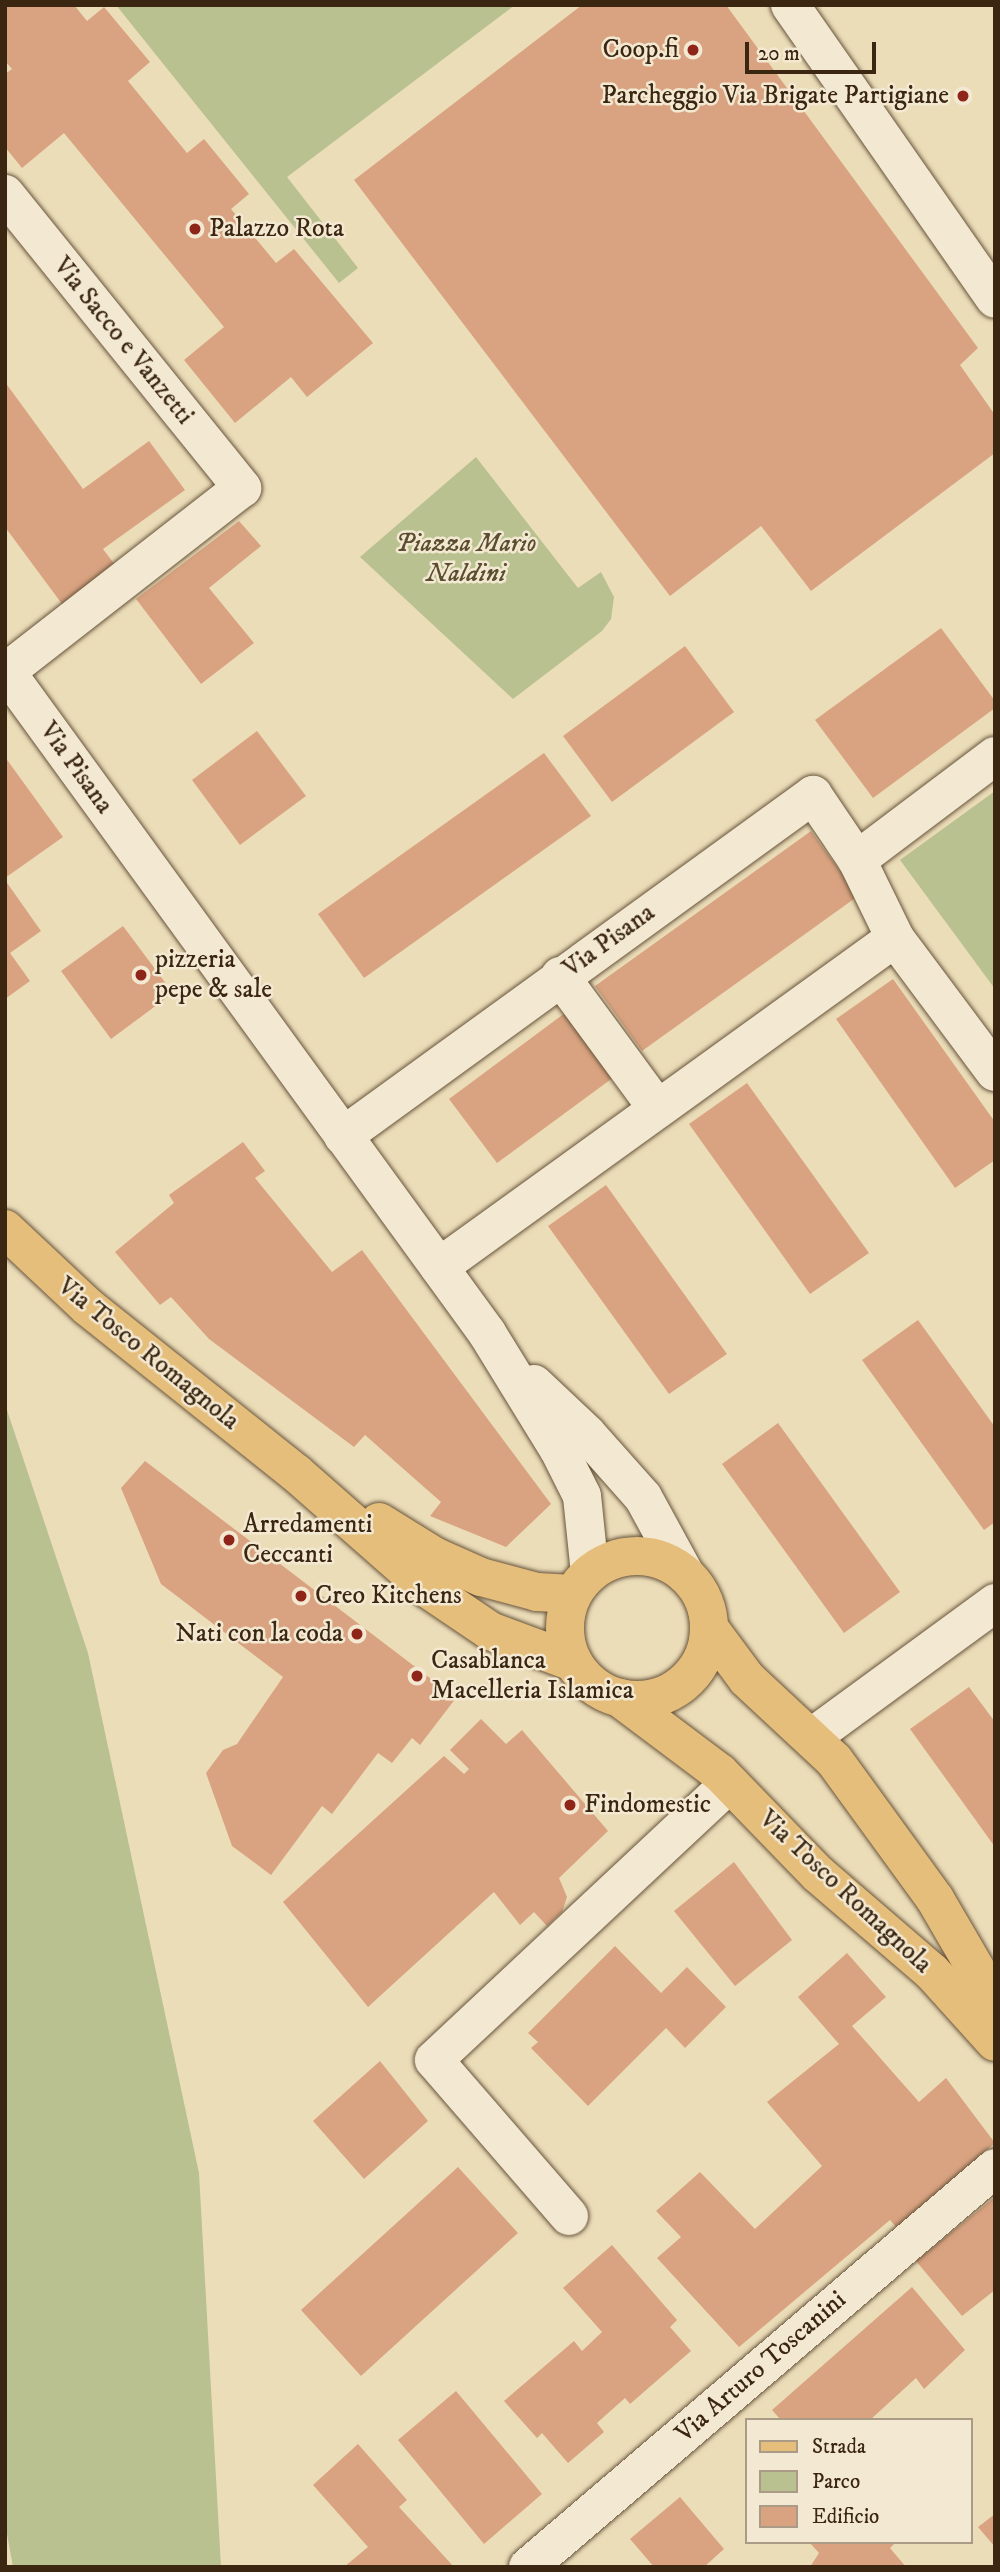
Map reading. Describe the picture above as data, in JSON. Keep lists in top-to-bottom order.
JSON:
{
  "streets": {
    "main road": ["Via Tosco Romagnola"],
    "street": ["Via Sacco e Vanzetti", "Via Pisana", "Via Arturo Toscanini"]
  },
  "crossings": [
    ["Via Sacco e Vanzetti", "Via Pisana"]
  ],
  "parks": ["Piazza Mario Naldini"],
  "places": [
    "Coop.fi",
    "Parcheggio Via Brigate Partigiane",
    "Palazzo Rota",
    "pizzeria pepe & sale",
    "Arredamenti Ceccanti",
    "Creo Kitchens",
    "Nati con la coda",
    "Casablanca Macelleria Islamica",
    "Findomestic"
  ],
  "legend": ["Strada", "Parco", "Edificio"],
  "scale_bar": "20 m"
}
